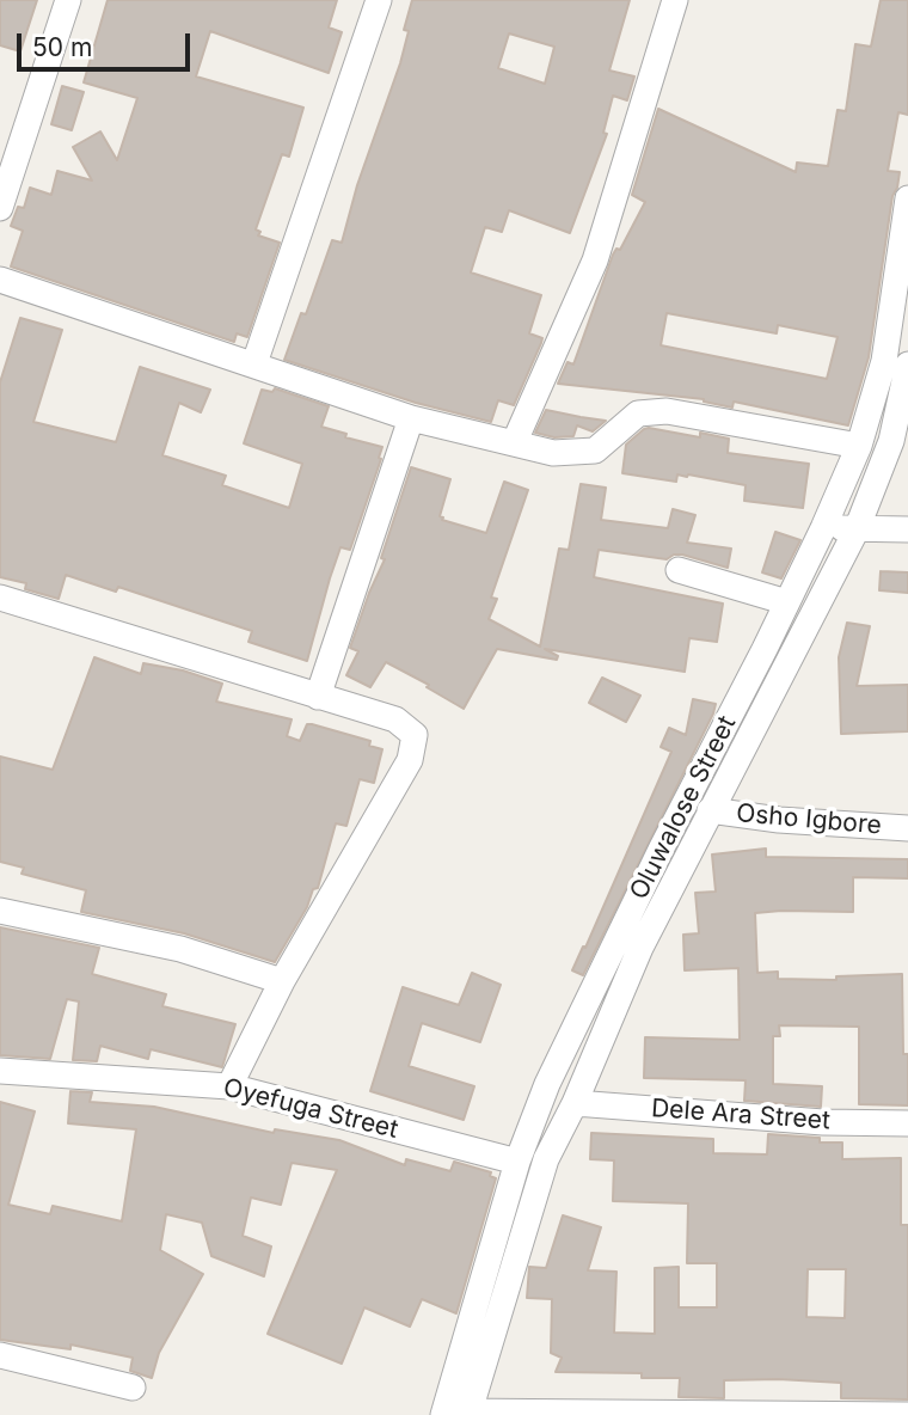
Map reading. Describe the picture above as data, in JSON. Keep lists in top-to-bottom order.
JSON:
{
  "streets": {
    "street": [
      "Oluwalose Street",
      "Osho Igbore",
      "Oyefuga Street",
      "Dele Ara Street"
    ]
  },
  "crossings": [
    ["Oluwalose Street", "Osho Igbore"],
    ["Oluwalose Street", "Oyefuga Street"],
    ["Oluwalose Street", "Dele Ara Street"]
  ],
  "scale_bar": "50 m"
}
